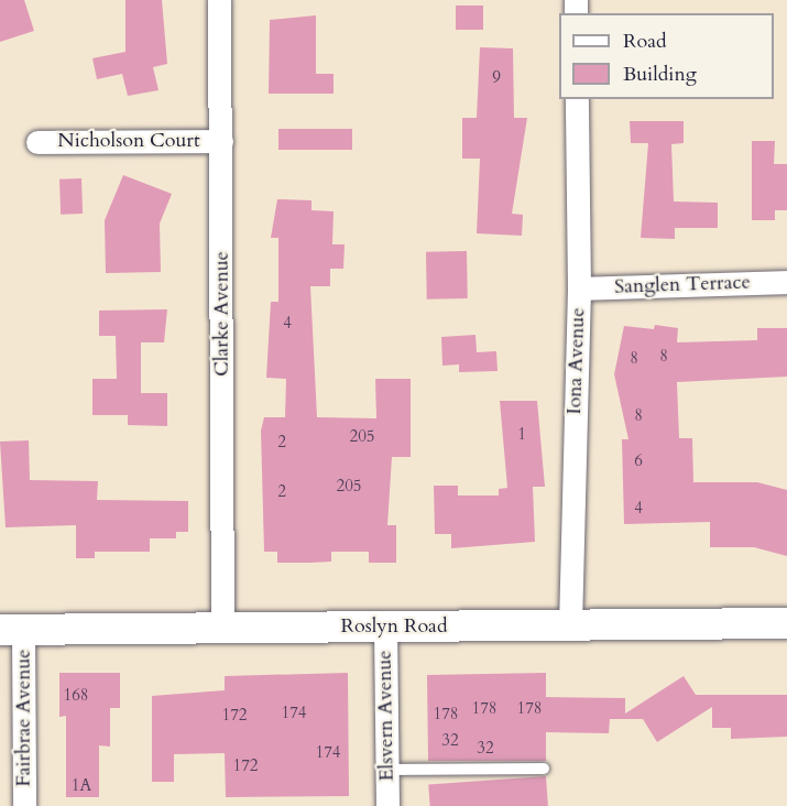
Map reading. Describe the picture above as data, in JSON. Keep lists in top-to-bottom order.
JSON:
{
  "streets": {
    "street": [
      "Nicholson Court",
      "Sanglen Terrace",
      "Clarke Avenue",
      "Iona Avenue",
      "Roslyn Road",
      "Elsvern Avenue",
      "Fairbrae Avenue"
    ]
  },
  "crossings": [
    ["Nicholson Court", "Clarke Avenue"],
    ["Sanglen Terrace", "Iona Avenue"],
    ["Clarke Avenue", "Roslyn Road"],
    ["Iona Avenue", "Roslyn Road"],
    ["Roslyn Road", "Elsvern Avenue"],
    ["Roslyn Road", "Fairbrae Avenue"]
  ],
  "house_numbers": [
    "9",
    "4",
    "8",
    "8",
    "8",
    "1",
    "205",
    "2",
    "6",
    "205",
    "2",
    "4",
    "168",
    "178",
    "178",
    "174",
    "178",
    "172",
    "32",
    "32",
    "174",
    "172",
    "1A"
  ],
  "legend": ["Road", "Building"]
}
